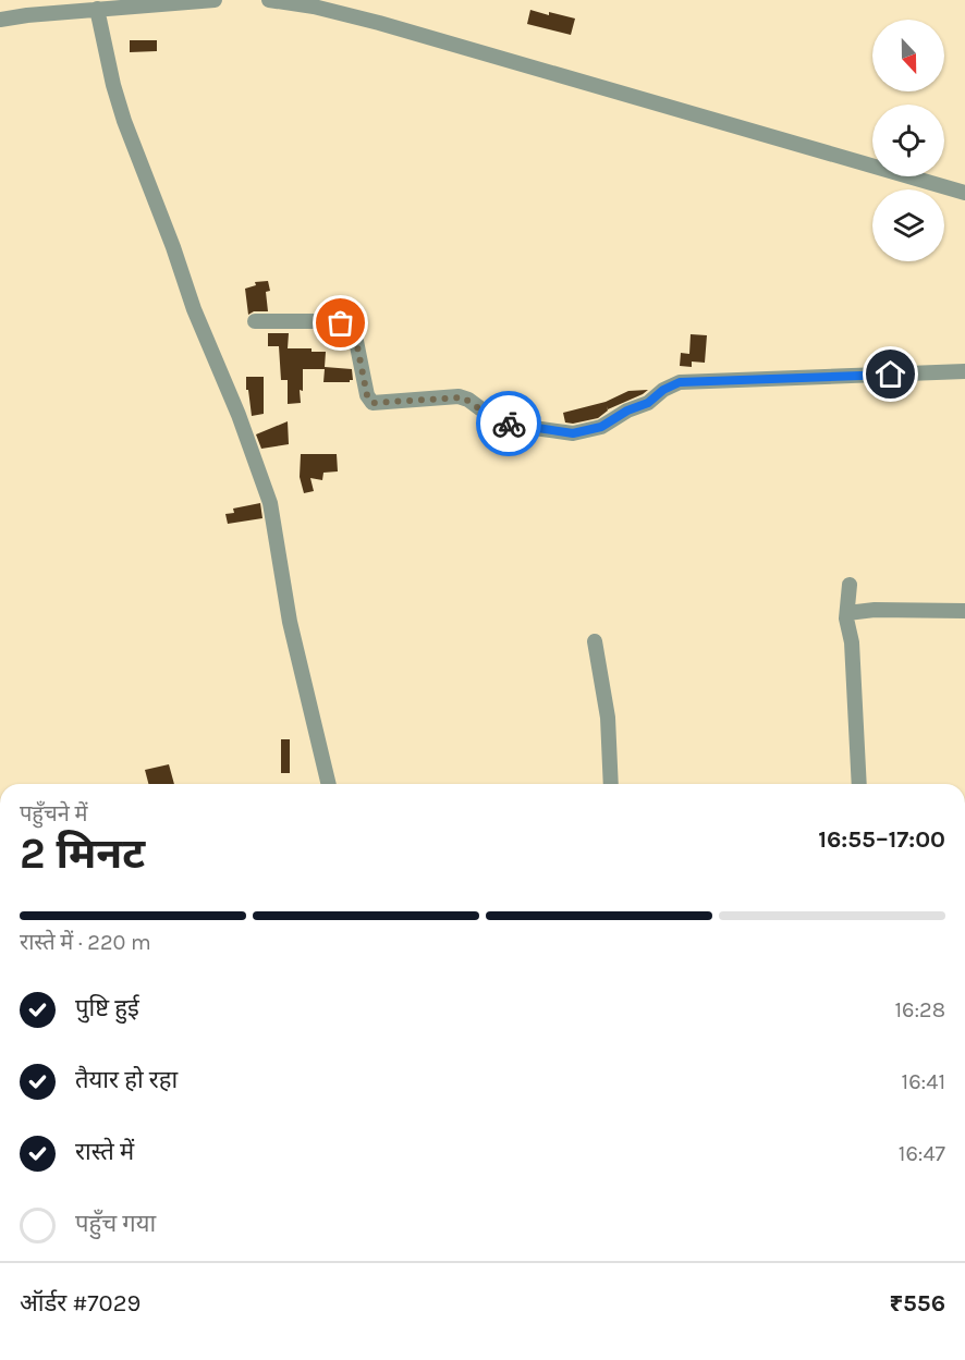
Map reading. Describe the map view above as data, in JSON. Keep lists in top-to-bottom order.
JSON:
{
  "north": "bottom",
  "page": {
    "heading": ["2 मिनट", "पहुँचने में", "16:55–17:00"],
    "panel": ["ऑर्डर #7029", "₹556"],
    "bar": "रास्ते में · 220 m",
    "list": [
      ["पुष्टि हुई", "16:28"],
      ["तैयार हो रहा", "16:41"],
      ["रास्ते में", "16:47"],
      "पहुँच गया"
    ]
  }
}
